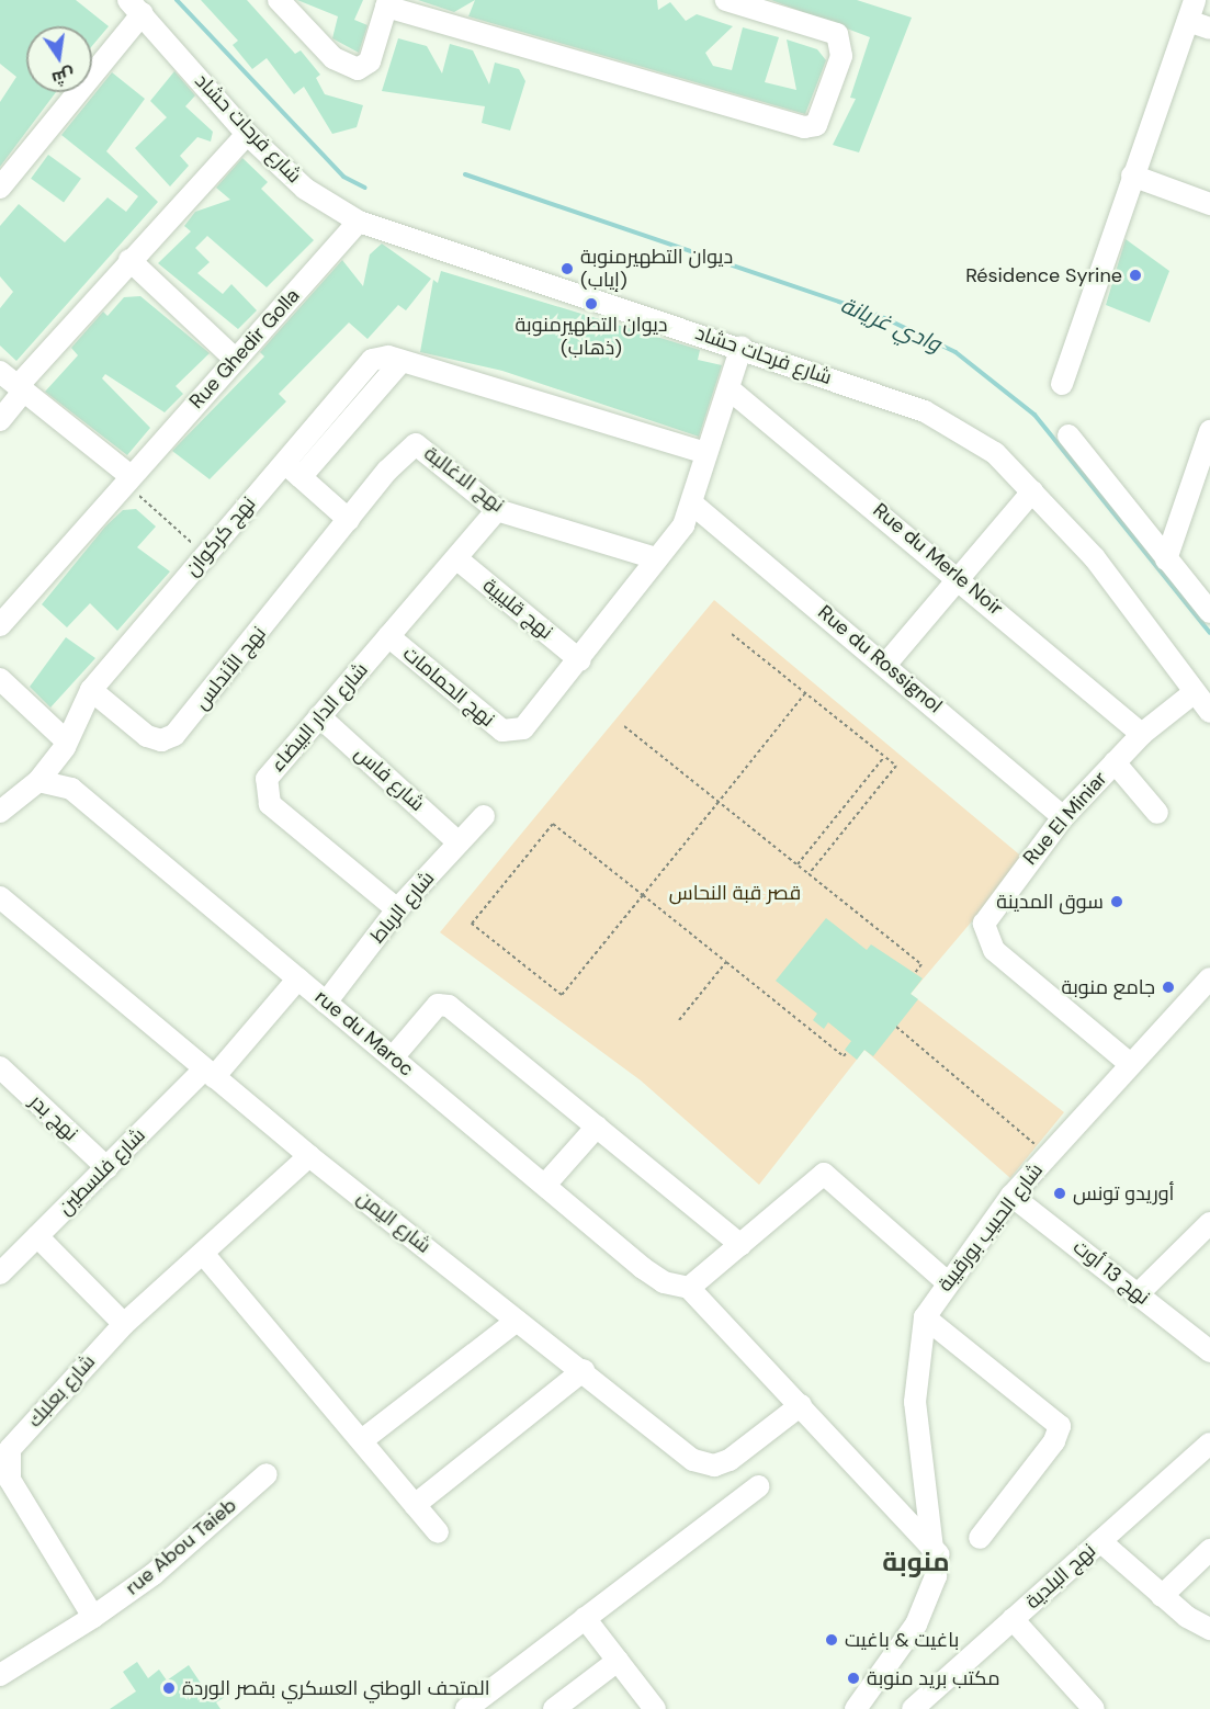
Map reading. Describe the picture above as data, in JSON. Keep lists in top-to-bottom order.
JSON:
{
  "streets": {
    "street": [
      "شارع فرحات حشاد",
      "Rue Ghedir Golla",
      "نهج الاغالبة",
      "نهج كركوان",
      "Rue du Merle Noir",
      "نهج قليبية",
      "Rue du Rossignol",
      "نهج الأندلس",
      "نهج الحمامات",
      "شارع الدار البيضاء",
      "شارع فاس",
      "Rue El Miniar",
      "شارع الرباط",
      "rue du Maroc",
      "نهج بدر",
      "شارع فلسطين",
      "شارع اليمن",
      "شارع الحبيب بورقيبة",
      "نهج 13 أوت",
      "شارع بعلبك",
      "rue Abou Taieb",
      "نهج البلدية"
    ]
  },
  "crossings": [
    ["شارع فرحات حشاد", "Rue Ghedir Golla"],
    ["شارع فرحات حشاد", "Rue El Miniar"],
    ["نهج الاغالبة", "نهج الأندلس"],
    ["نهج الاغالبة", "شارع الدار البيضاء"],
    ["نهج كركوان", "نهج الأندلس"],
    ["Rue du Merle Noir", "Rue El Miniar"],
    ["نهج قليبية", "نهج الحمامات"],
    ["نهج قليبية", "شارع الدار البيضاء"],
    ["Rue du Rossignol", "Rue El Miniar"],
    ["نهج الحمامات", "شارع الدار البيضاء"],
    ["شارع الدار البيضاء", "شارع فاس"],
    ["شارع الدار البيضاء", "شارع الرباط"],
    ["شارع فاس", "شارع الرباط"],
    ["Rue El Miniar", "شارع الحبيب بورقيبة"],
    ["شارع الرباط", "rue du Maroc"],
    ["rue du Maroc", "شارع فلسطين"],
    ["نهج بدر", "شارع فلسطين"],
    ["شارع فلسطين", "شارع اليمن"],
    ["شارع اليمن", "شارع بعلبك"],
    ["شارع الحبيب بورقيبة", "نهج 13 أوت"],
    ["شارع بعلبك", "rue Abou Taieb"]
  ],
  "districts": ["منوبة"],
  "water": ["وادي غريانة"],
  "parks": ["قصر قبة النحاس"],
  "places": [
    "ديوان التطهيرمنوبة (إياب)",
    "Résidence Syrine",
    "ديوان التطهيرمنوبة (ذهاب)",
    "سوق المدينة",
    "جامع منوبة",
    "أوريدو تونس",
    "باغيت & باغيت",
    "مكتب بريد منوبة",
    "المتحف الوطني العسكري بقصر الوردة"
  ],
  "north": "bottom"
}
